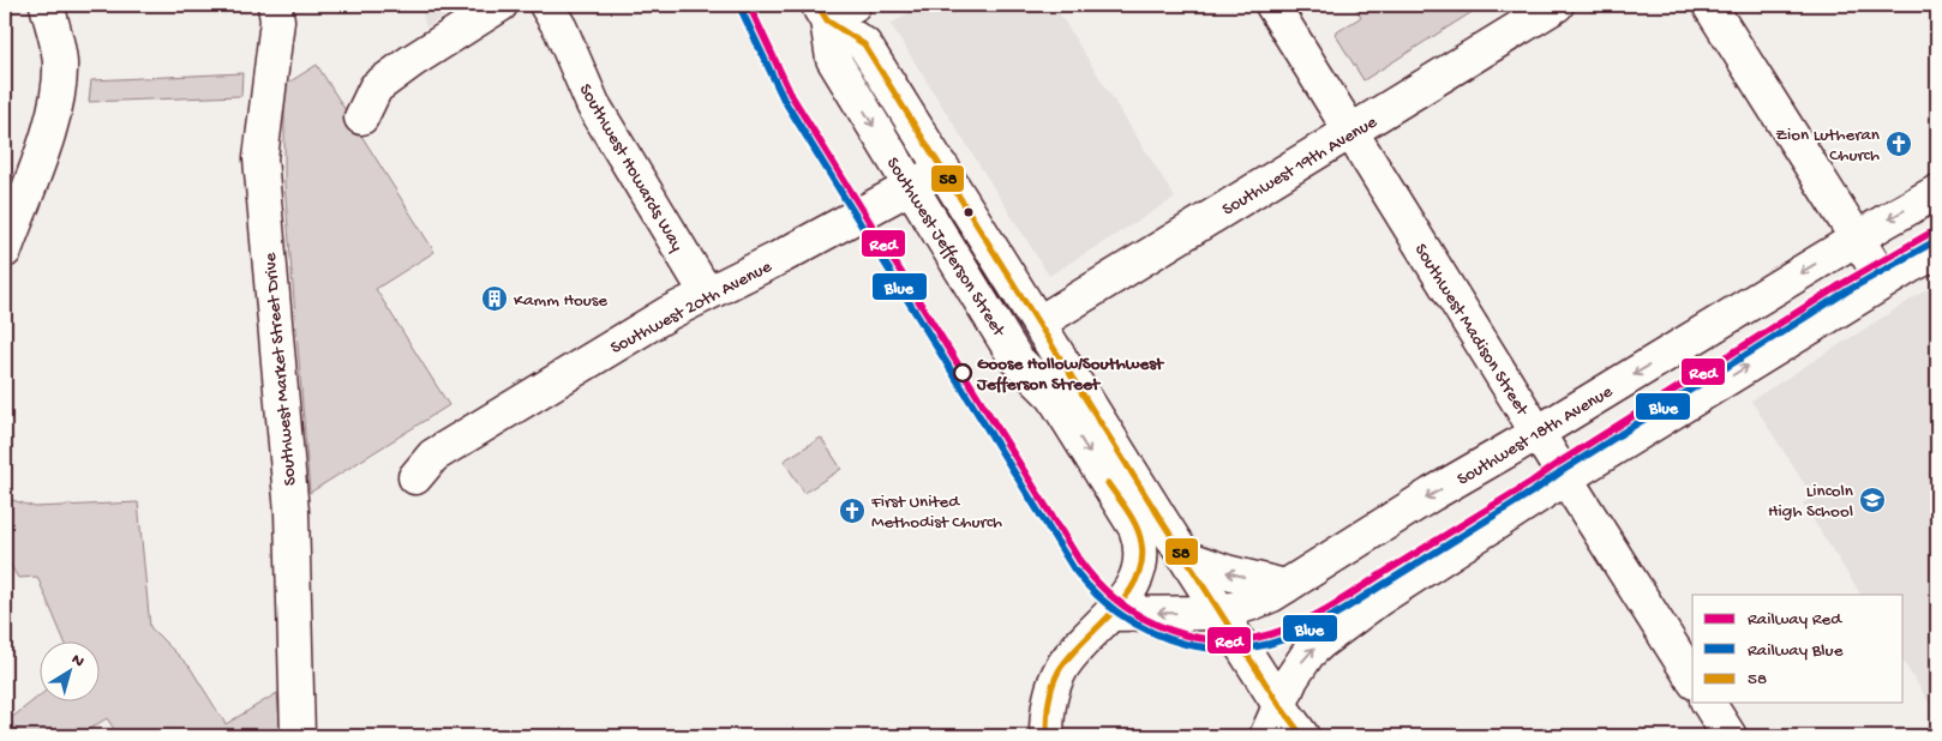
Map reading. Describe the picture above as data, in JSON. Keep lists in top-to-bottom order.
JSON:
{
  "streets": {
    "street": [
      "Southwest 19th Avenue",
      "Southwest Howards Way",
      "Southwest Jefferson Street",
      "Southwest 20th Avenue",
      "Southwest Madison Street",
      "Southwest Market Street Drive",
      "Southwest 18th Avenue"
    ]
  },
  "crossings": [
    ["Southwest 19th Avenue", "Southwest Jefferson Street"],
    ["Southwest 19th Avenue", "Southwest Madison Street"],
    ["Southwest Howards Way", "Southwest 20th Avenue"],
    ["Southwest Jefferson Street", "Southwest 20th Avenue"],
    ["Southwest Jefferson Street", "Southwest 18th Avenue"],
    ["Southwest Madison Street", "Southwest 18th Avenue"]
  ],
  "places": {
    "church": ["Zion Lutheran Church", "First United Methodist Church"],
    "building": ["Kamm House"],
    "other": ["Goose Hollow/Southwest Jefferson Street"],
    "school or university": ["Lincoln High School"]
  },
  "lines": ["rail line Red", "transit line 58", "rail line Blue"],
  "legend": ["Railway Red", "Railway Blue", "58"],
  "north": "top right"
}
